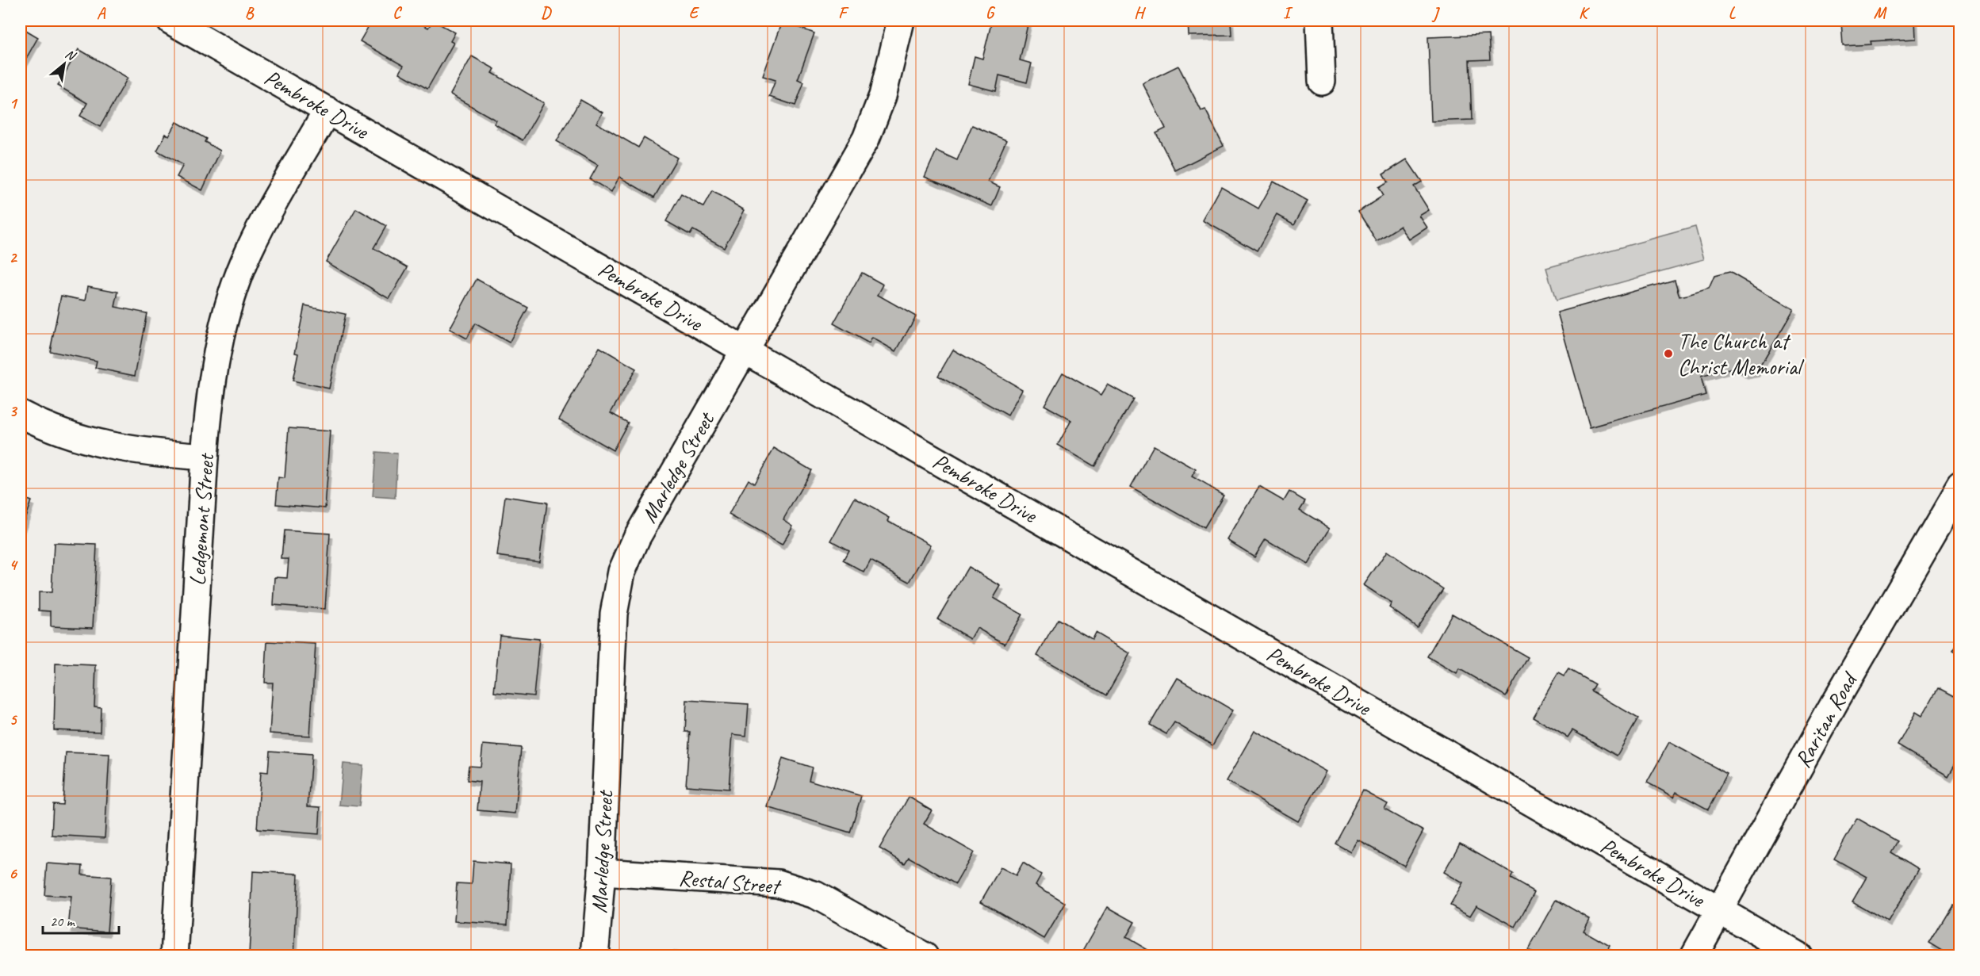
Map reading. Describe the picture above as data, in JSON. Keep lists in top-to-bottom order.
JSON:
{
  "streets": {
    "street": [
      "Pembroke Drive",
      "Marledge Street",
      "Ledgemont Street",
      "Raritan Road",
      "Restal Street"
    ]
  },
  "crossings": [
    ["Pembroke Drive", "Marledge Street"],
    ["Pembroke Drive", "Ledgemont Street"],
    ["Pembroke Drive", "Raritan Road"],
    ["Marledge Street", "Restal Street"]
  ],
  "places": ["The Church at Christ Memorial"],
  "scale_bar": "20 m",
  "north": "top right",
  "grid": {
    "columns": [
      "A",
      "B",
      "C",
      "D",
      "E",
      "F",
      "G",
      "H",
      "I",
      "J",
      "K",
      "L",
      "M"
    ],
    "rows": [
      "1",
      "2",
      "3",
      "4",
      "5",
      "6"
    ]
  }
}
